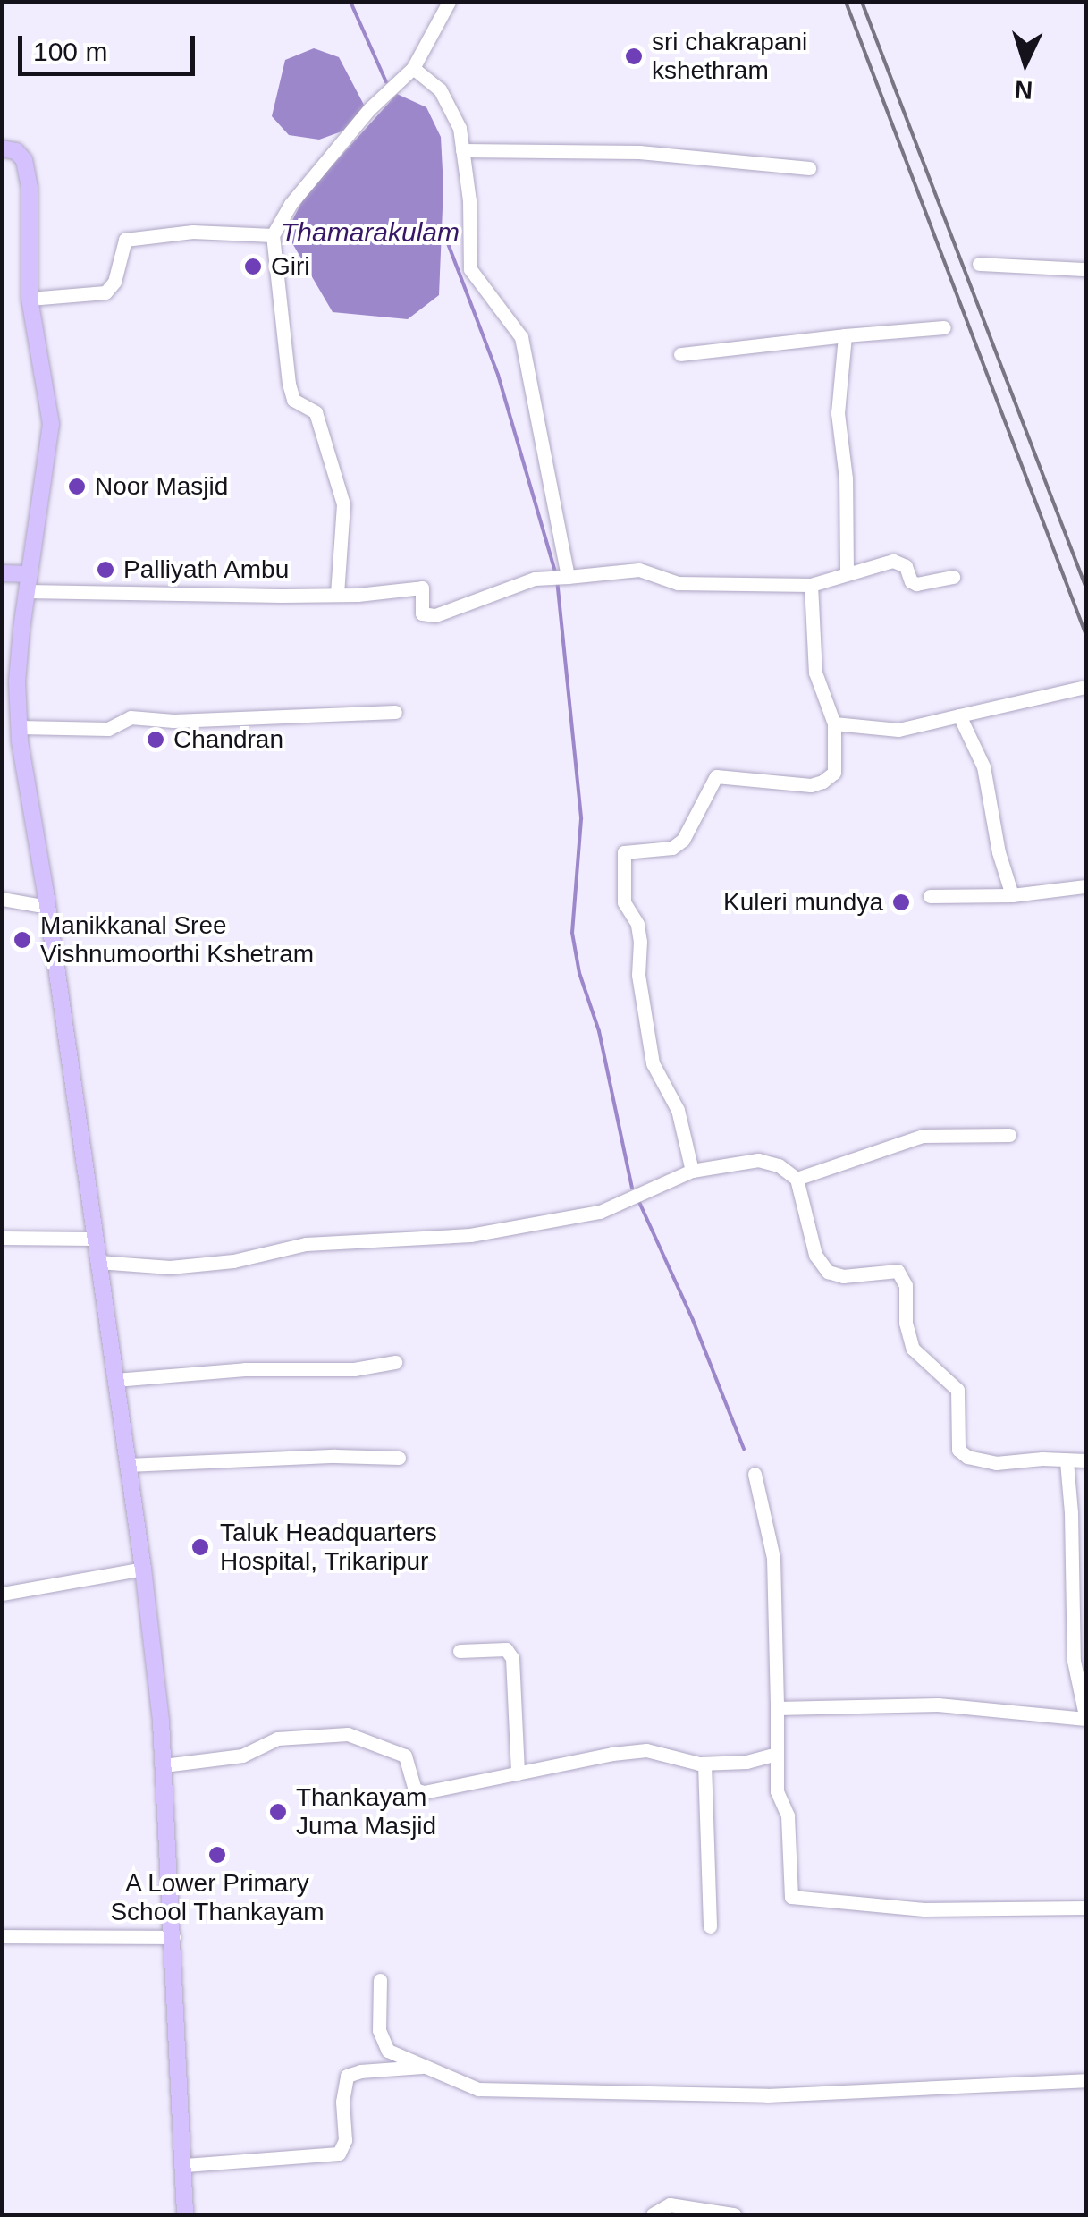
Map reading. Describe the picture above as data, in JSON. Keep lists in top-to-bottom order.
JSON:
{
  "water": ["Thamarakulam"],
  "places": [
    "sri chakrapani kshethram",
    "Giri",
    "Noor Masjid",
    "Palliyath Ambu",
    "Chandran",
    "Kuleri mundya",
    "Manikkanal Sree Vishnumoorthi Kshetram",
    "Taluk Headquarters Hospital, Trikaripur",
    "Thankayam Juma Masjid",
    "A Lower Primary School Thankayam"
  ],
  "scale_bar": "100 m",
  "north": "bottom"
}
